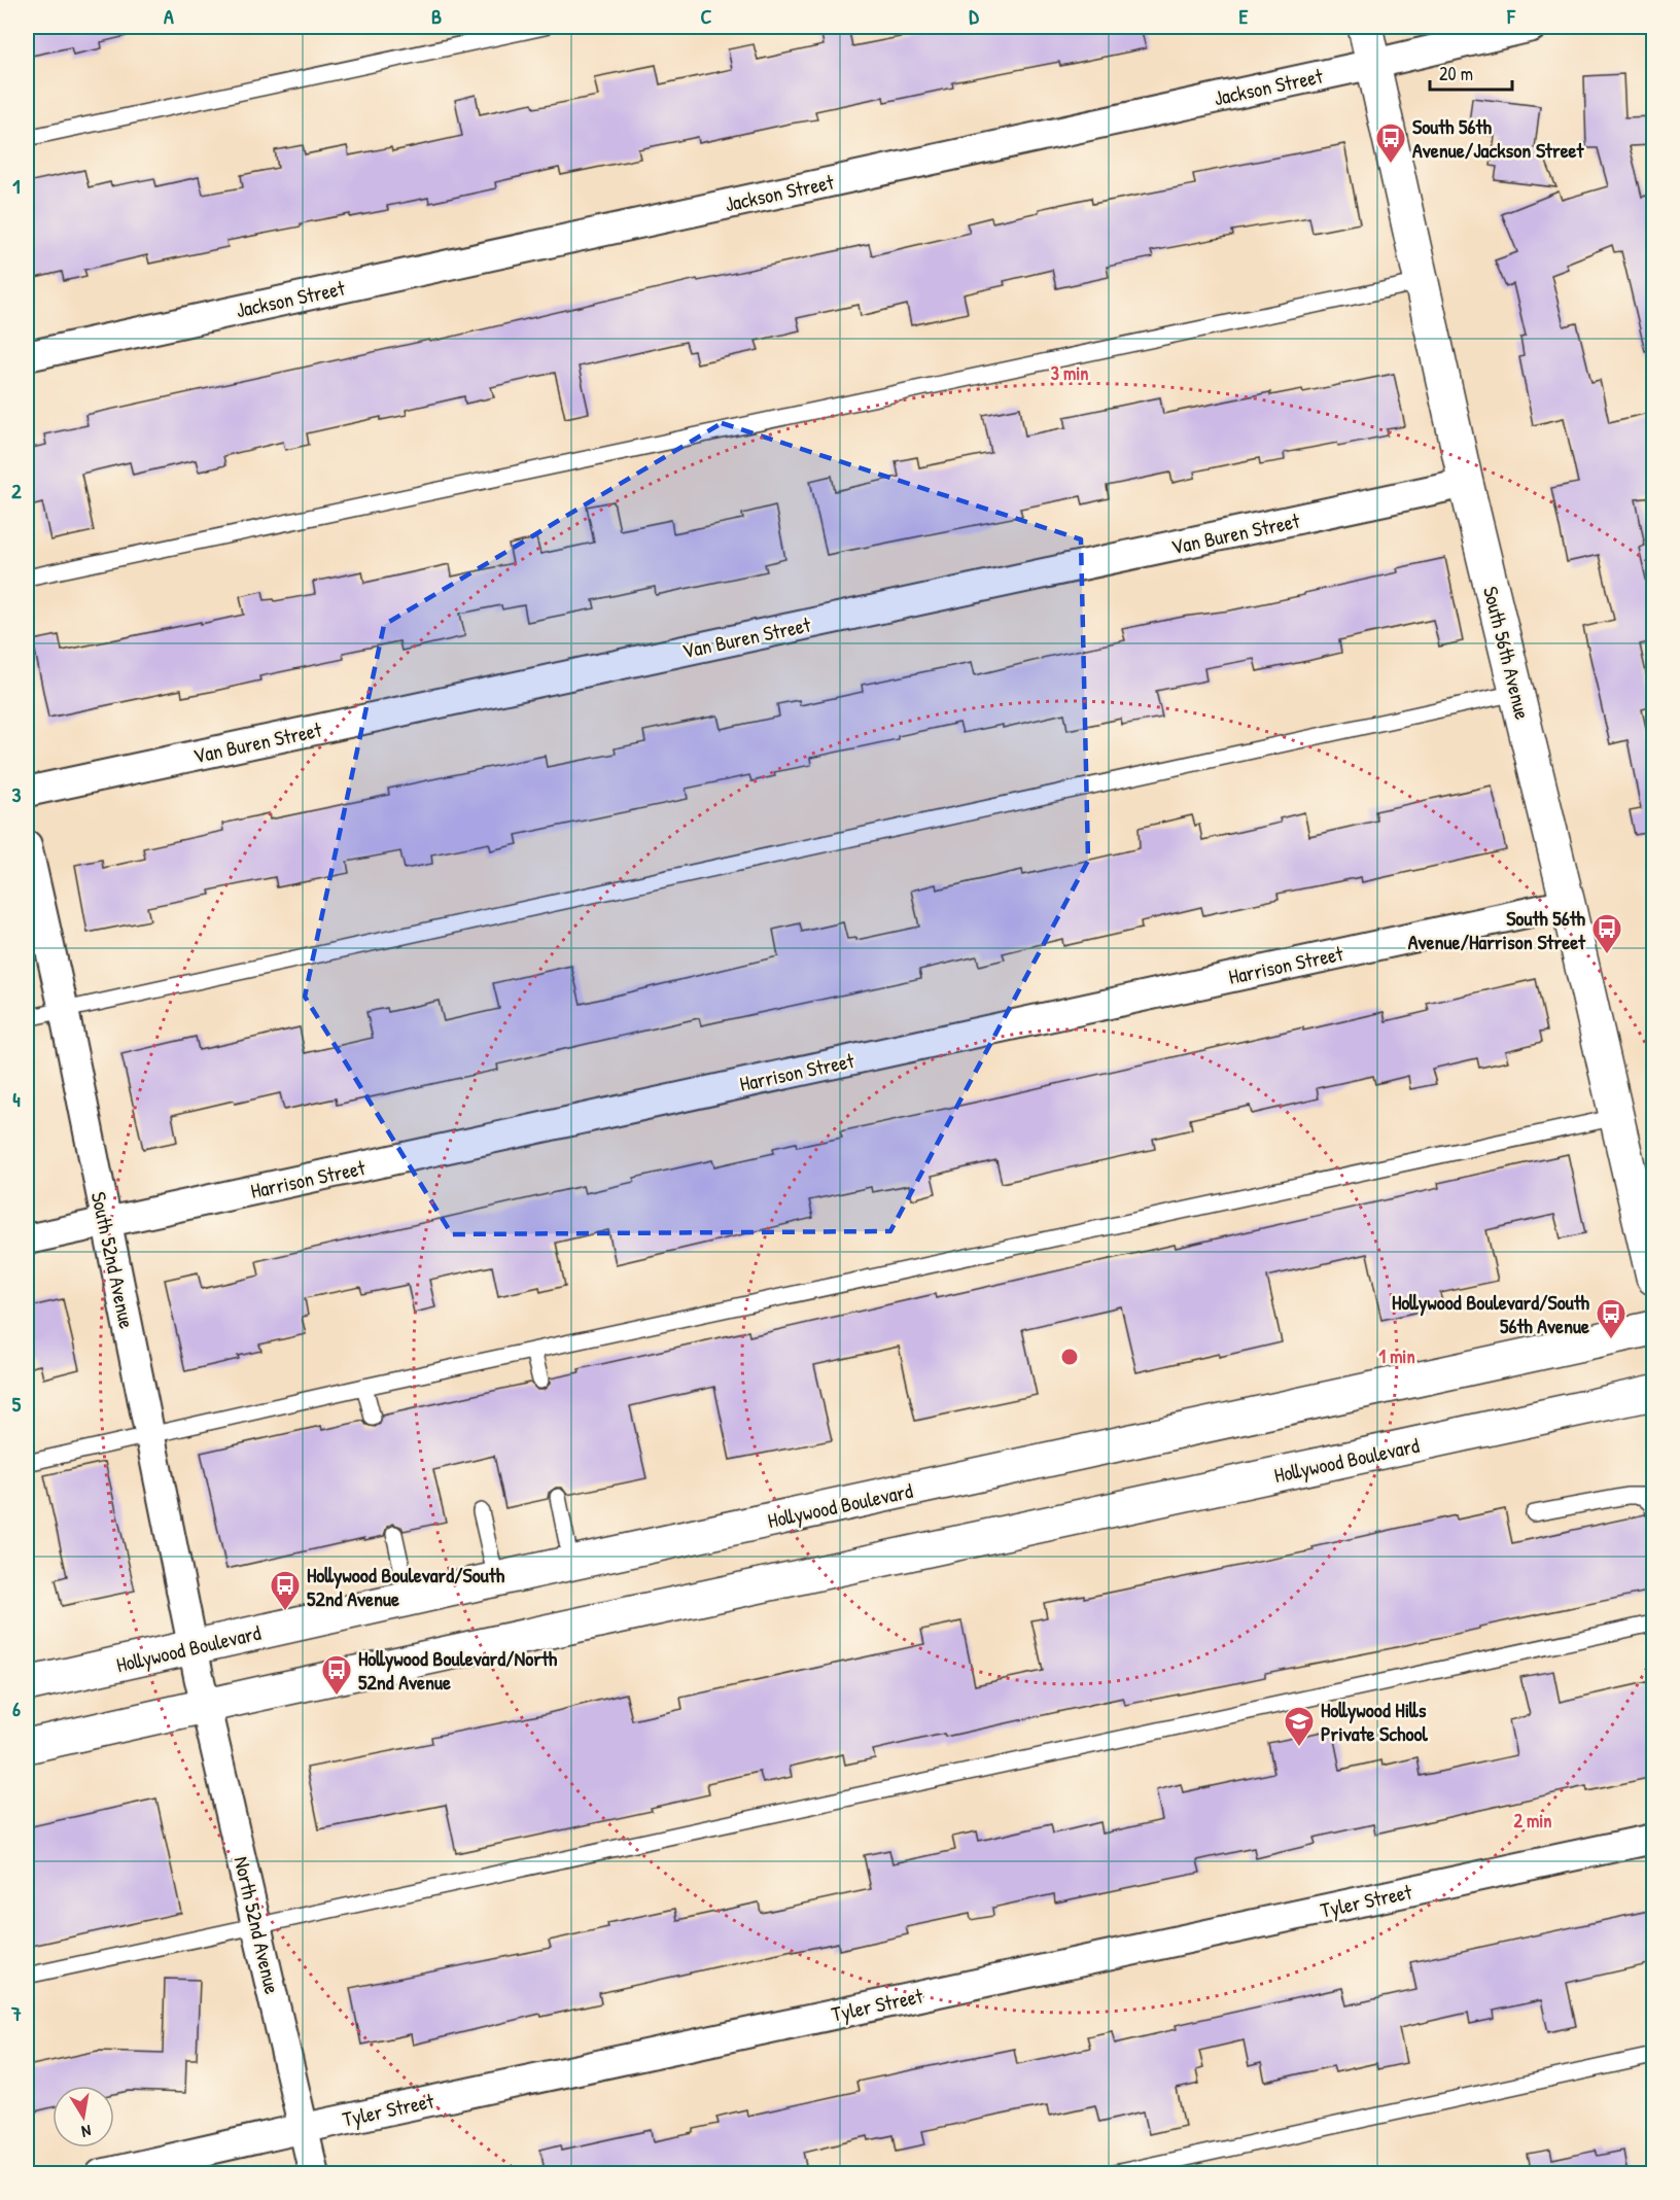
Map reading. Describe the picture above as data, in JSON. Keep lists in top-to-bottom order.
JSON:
{
  "streets": {
    "main road": ["South 56th Avenue", "Hollywood Boulevard"],
    "street": [
      "Jackson Street",
      "Van Buren Street",
      "Harrison Street",
      "South 52nd Avenue",
      "Tyler Street",
      "North 52nd Avenue"
    ]
  },
  "crossings": [
    ["Jackson Street", "South 56th Avenue"],
    ["Van Buren Street", "South 56th Avenue"],
    ["South 56th Avenue", "Harrison Street"],
    ["Harrison Street", "South 52nd Avenue"],
    ["South 52nd Avenue", "Hollywood Boulevard"],
    ["South 52nd Avenue", "North 52nd Avenue"],
    ["Hollywood Boulevard", "North 52nd Avenue"],
    ["Tyler Street", "North 52nd Avenue"]
  ],
  "places": {
    "bus stop": [
      "South 56th Avenue/Jackson Street",
      "South 56th Avenue/Harrison Street",
      "Hollywood Boulevard/South 56th Avenue",
      "Hollywood Boulevard/South 52nd Avenue",
      "Hollywood Boulevard/North 52nd Avenue"
    ],
    "school or university": ["Hollywood Hills Private School"]
  },
  "scale_bar": "20 m",
  "north": "bottom",
  "grid": {
    "columns": [
      "A",
      "B",
      "C",
      "D",
      "E",
      "F"
    ],
    "rows": [
      "1",
      "2",
      "3",
      "4",
      "5",
      "6",
      "7"
    ]
  },
  "rings": ["3 min", "1 min", "2 min"]
}
